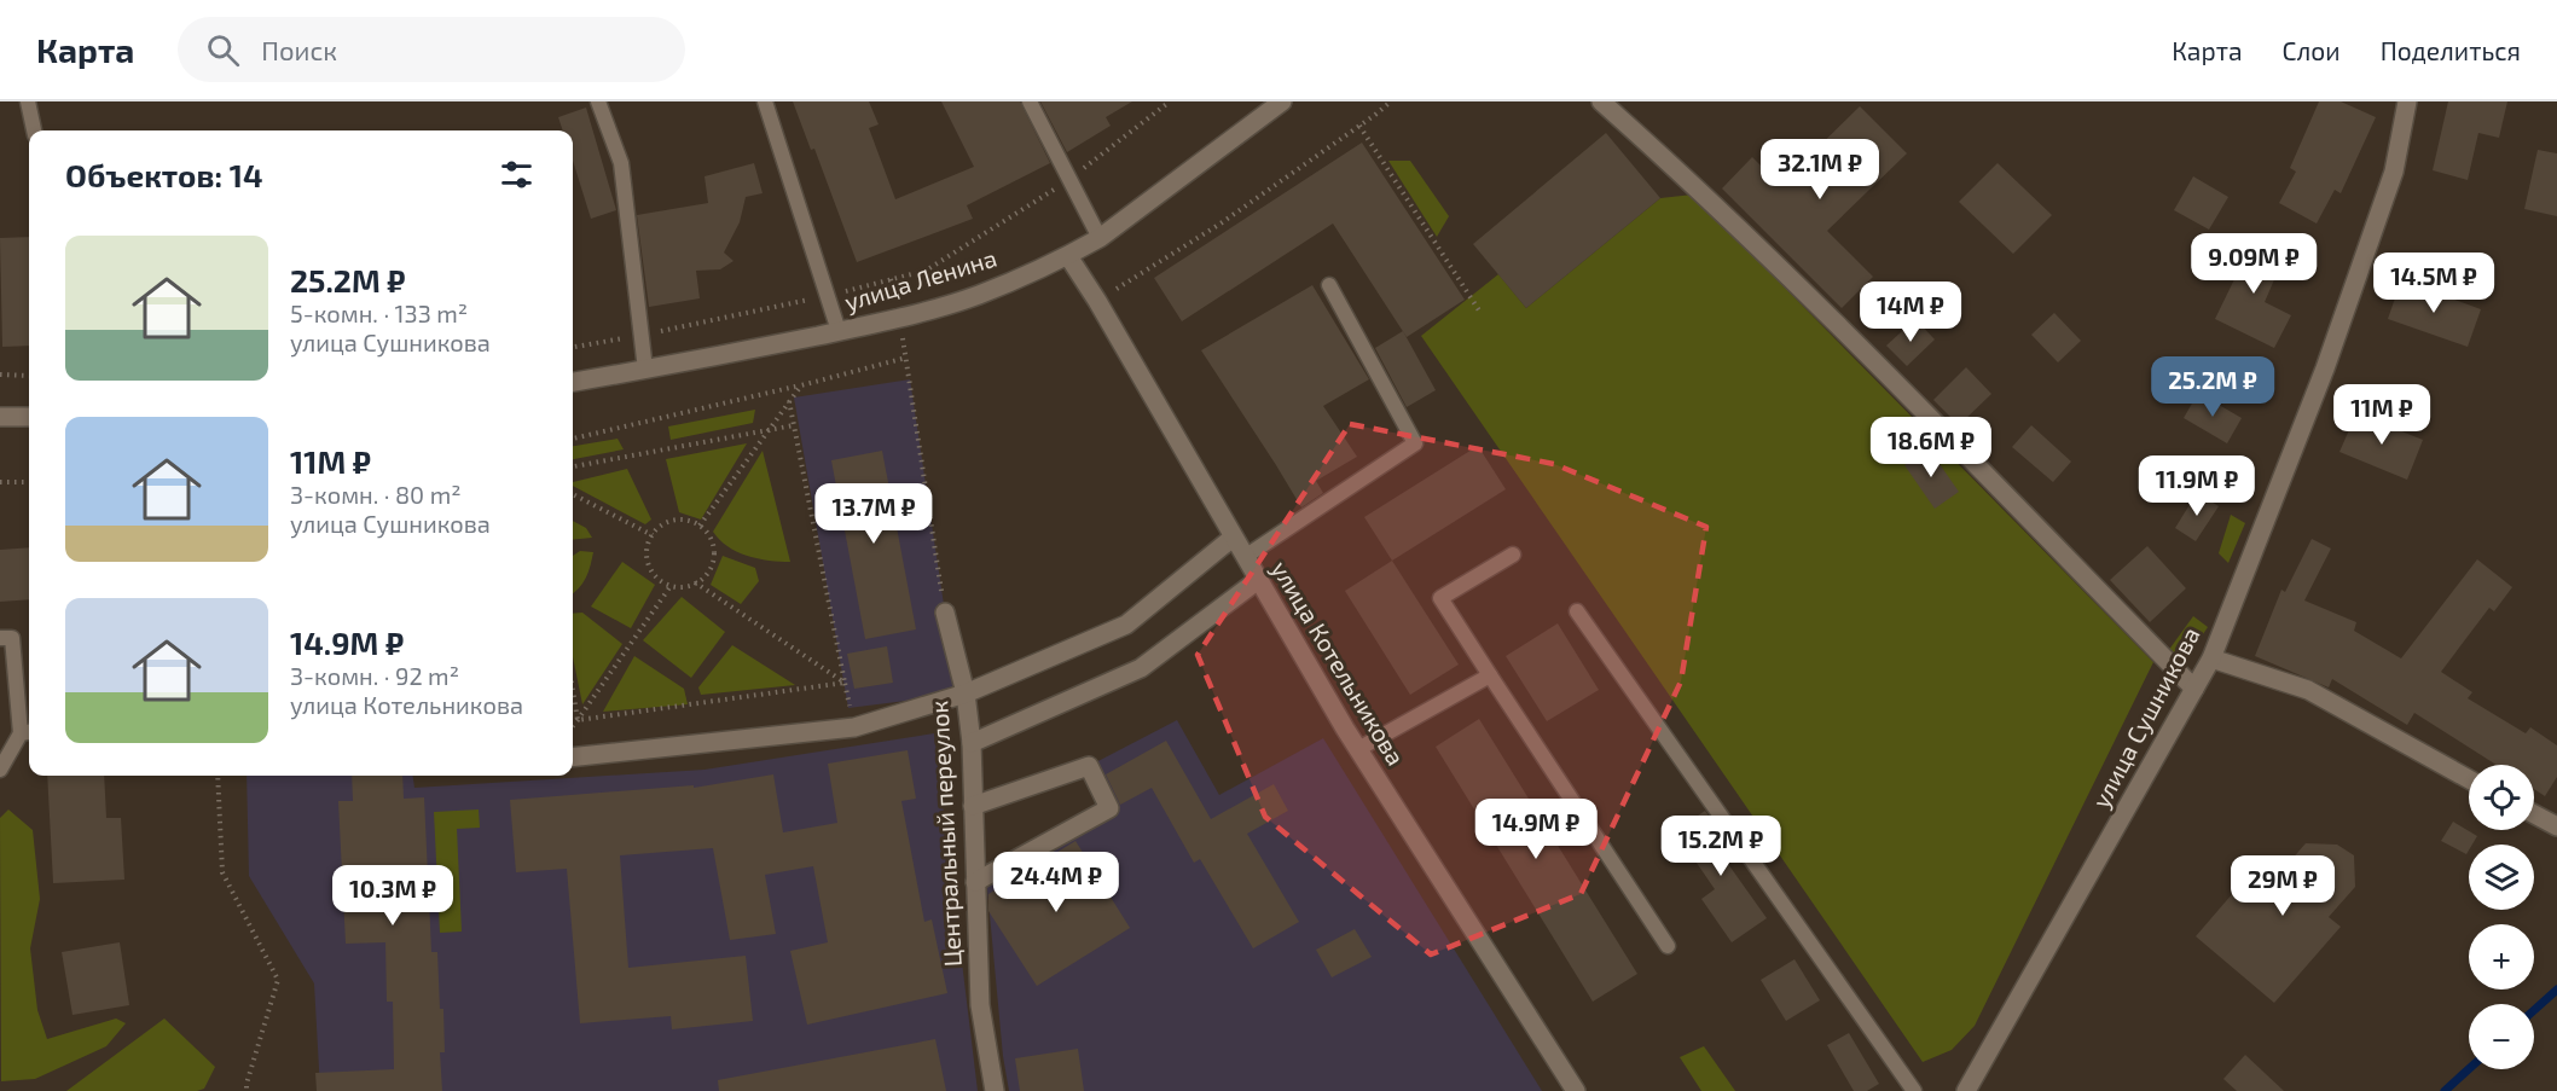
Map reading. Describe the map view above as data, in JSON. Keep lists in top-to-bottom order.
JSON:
{
  "streets": {
    "street": [
      "улица Ленина",
      "улица Котельникова",
      "улица Сушникова",
      "Центральный переулок"
    ]
  },
  "crossings": [
    ["улица Ленина", "улица Котельникова"]
  ],
  "page": {
    "header": "Карта",
    "search": "Поиск",
    "nav": ["Карта", "Слои", "Поделиться"],
    "heading": "Объектов: 14",
    "price": [
      "32.1M ₽",
      "9.09M ₽",
      "14.5M ₽",
      "14M ₽",
      "25.2M ₽",
      "11M ₽",
      "18.6M ₽",
      "11.9M ₽",
      "13.7M ₽",
      "14.9M ₽",
      "15.2M ₽",
      "24.4M ₽",
      "29M ₽",
      "10.3M ₽"
    ],
    "list": [
      {
        "name": "25.2M ₽",
        "note": "5-комн. · 133 m² · улица Сушникова"
      },
      {
        "name": "11M ₽",
        "note": "3-комн. · 80 m² · улица Сушникова"
      },
      {
        "name": "14.9M ₽",
        "note": "3-комн. · 92 m² · улица Котельникова"
      }
    ],
    "map_buttons": ["+", "−"]
  }
}
